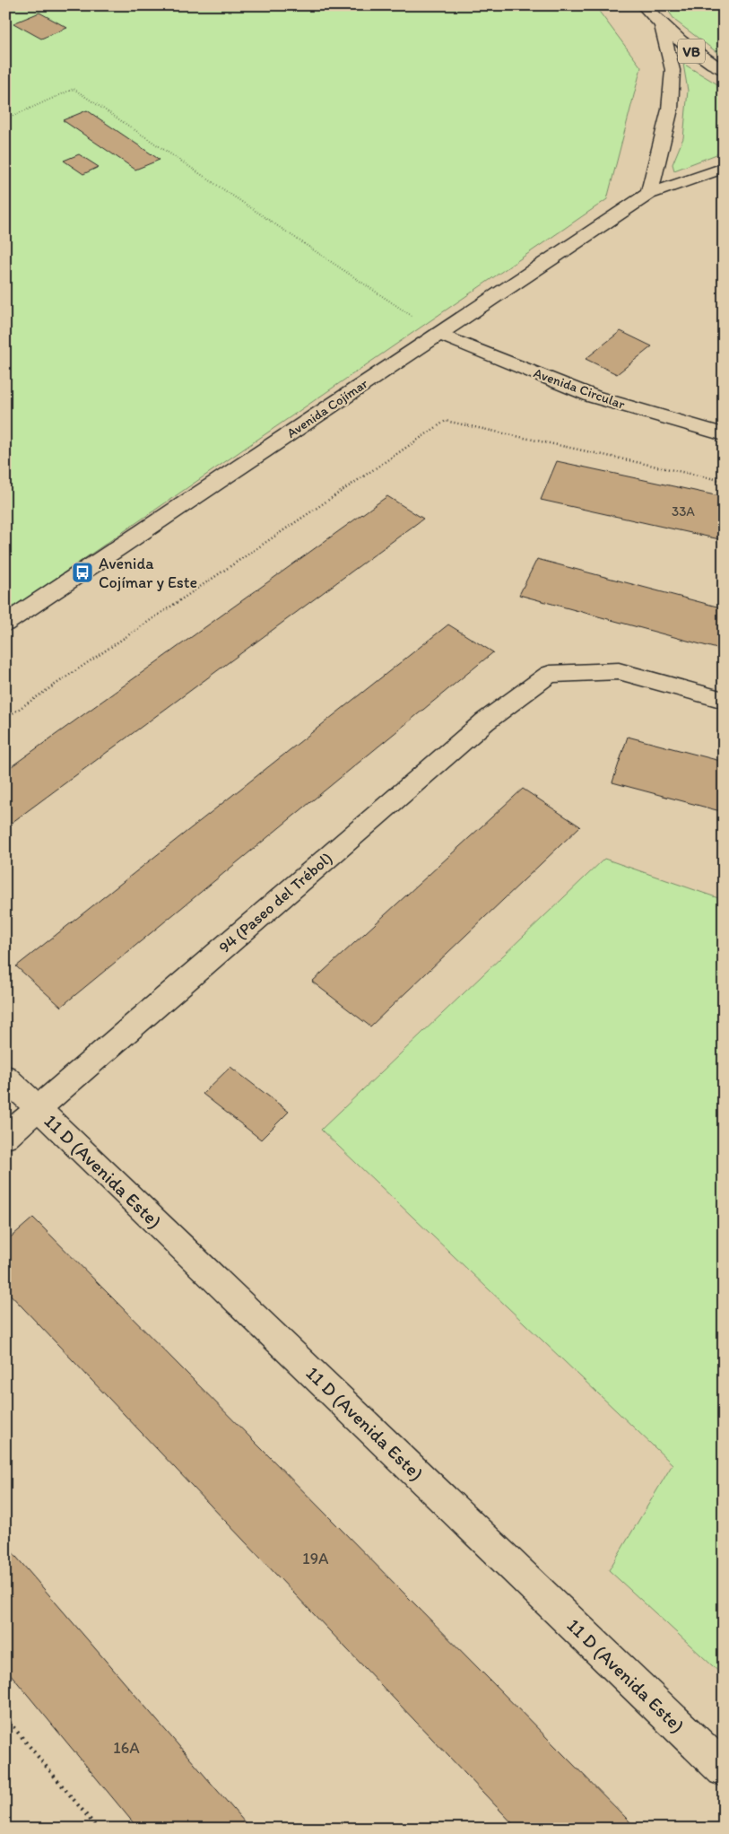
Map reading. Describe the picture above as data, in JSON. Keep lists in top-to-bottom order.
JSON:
{
  "streets": {
    "street": [
      "VB",
      "Avenida Circular",
      "Avenida Cojímar",
      "94 (Paseo del Trébol)",
      "11 D (Avenida Este)"
    ]
  },
  "crossings": [
    ["Avenida Circular", "Avenida Cojímar"],
    ["94 (Paseo del Trébol)", "11 D (Avenida Este)"]
  ],
  "places": {
    "bus stop": ["Avenida Cojímar y Este"]
  },
  "house_numbers": ["33A", "19A", "16A"]
}
